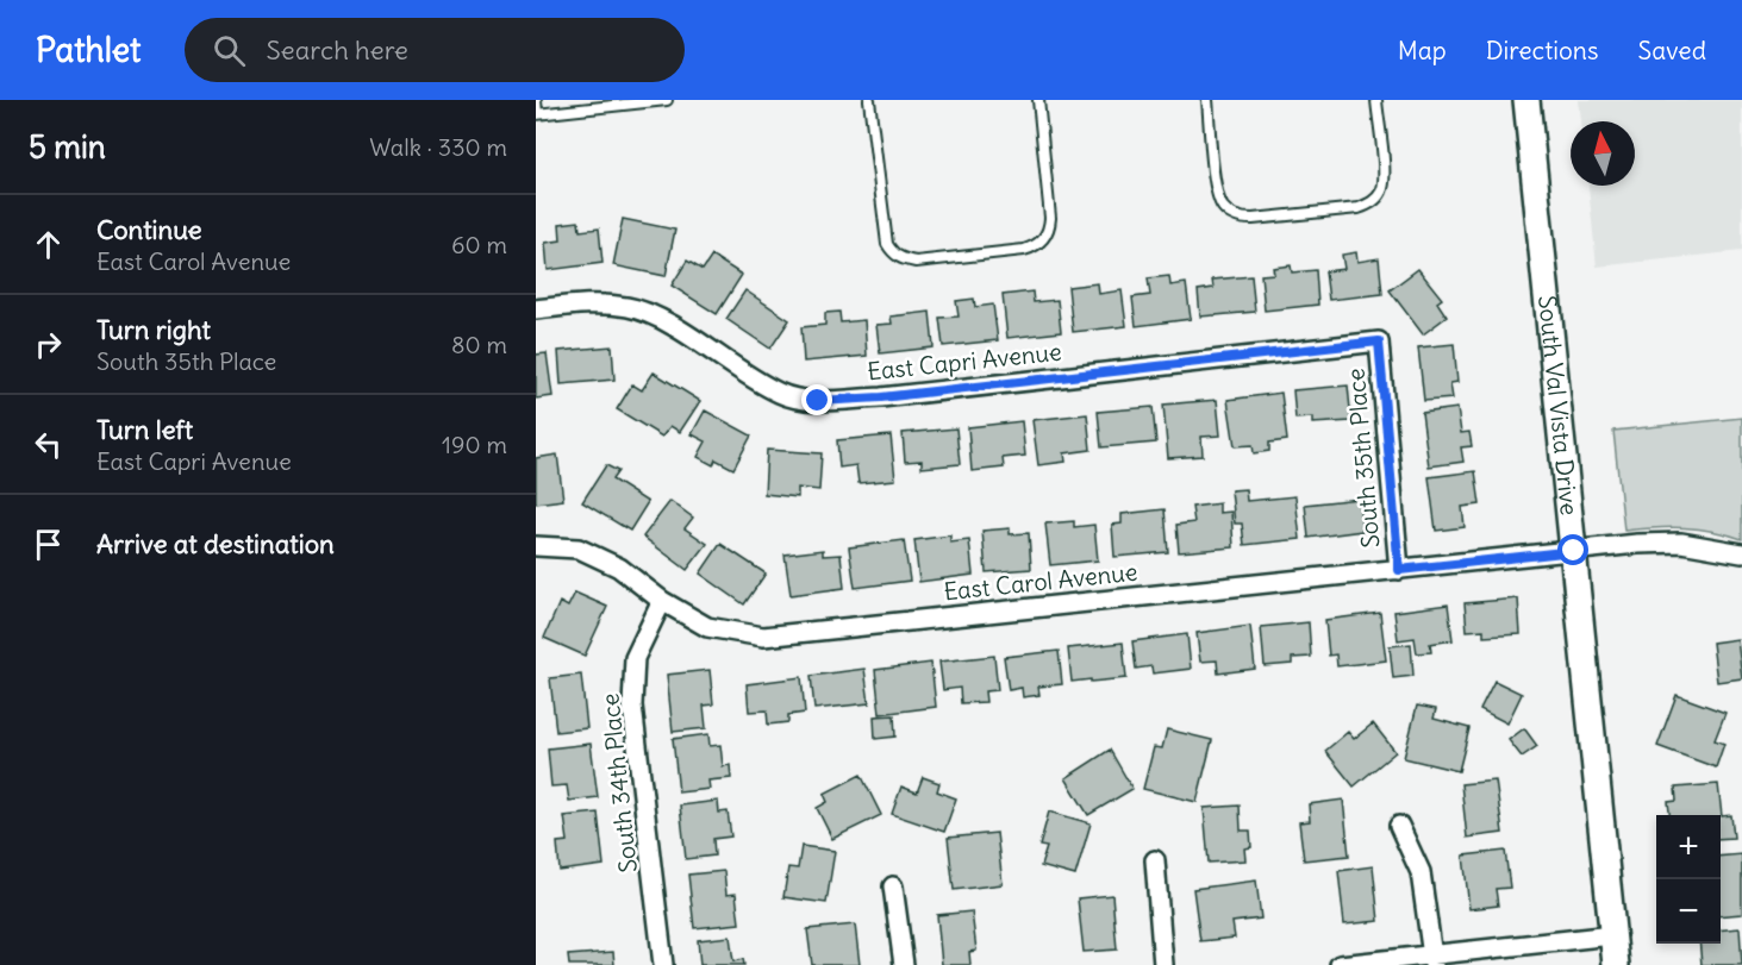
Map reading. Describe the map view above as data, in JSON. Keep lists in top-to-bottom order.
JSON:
{
  "streets": {
    "main road": ["South Val Vista Drive"],
    "street": [
      "East Capri Avenue",
      "South 35th Place",
      "East Carol Avenue",
      "South 34th Place"
    ]
  },
  "crossings": [
    ["East Capri Avenue", "South 35th Place"],
    ["South Val Vista Drive", "East Carol Avenue"],
    ["South 35th Place", "East Carol Avenue"],
    ["East Carol Avenue", "South 34th Place"]
  ],
  "north": "top",
  "page": {
    "header": "Pathlet",
    "search": "Search here",
    "nav": ["Map", "Directions", "Saved"],
    "heading": ["5 min", "Walk · 330 m"],
    "list": [
      ["Continue", "East Carol Avenue", "60 m"],
      ["Turn right", "South 35th Place", "80 m"],
      ["Turn left", "East Capri Avenue", "190 m"],
      "Arrive at destination"
    ],
    "map_buttons": ["+", "−"]
  }
}
